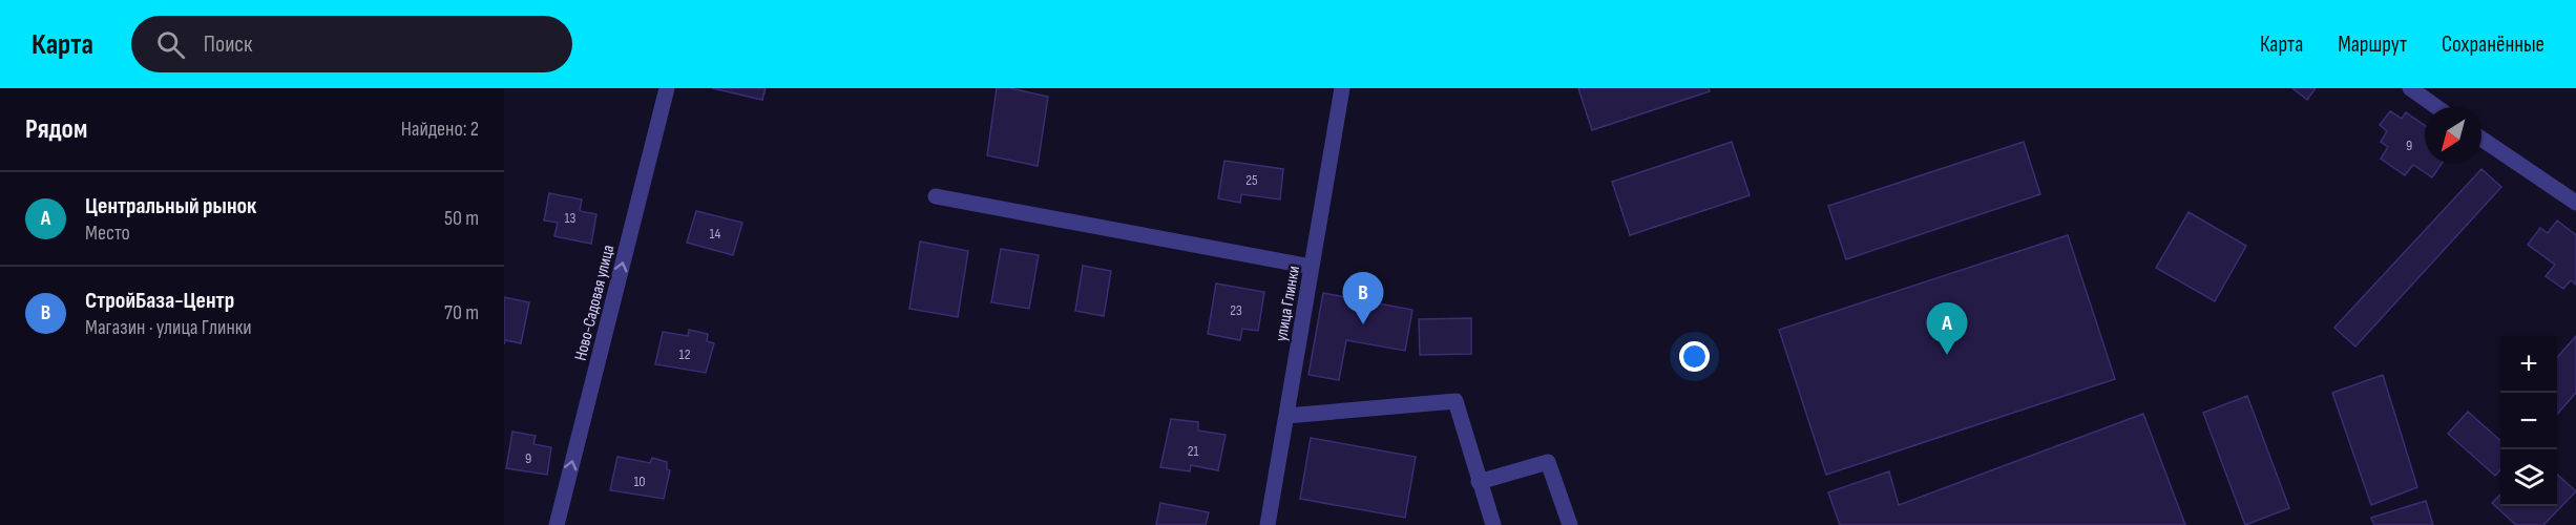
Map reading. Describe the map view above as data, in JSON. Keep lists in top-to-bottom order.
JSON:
{
  "streets": {
    "street": ["Ново-Садовая улица", "улица Глинки"]
  },
  "one_way": ["Ново-Садовая улица"],
  "house_numbers": [
    "9",
    "25",
    "13",
    "14",
    "23",
    "12",
    "21",
    "9",
    "10"
  ],
  "north": "bottom left",
  "page": {
    "header": "Карта",
    "search": "Поиск",
    "nav": ["Карта", "Маршрут", "Сохранённые"],
    "heading": ["Рядом", "Найдено: 2"],
    "list": [
      {
        "mark": "A",
        "name": "Центральный рынок",
        "note": "Место",
        "value": "50 m"
      },
      {
        "mark": "B",
        "name": "СтройБаза-Центр",
        "note": "Магазин · улица Глинки",
        "value": "70 m"
      }
    ],
    "pins": ["B", "A"],
    "map_buttons": ["+", "−"]
  }
}
